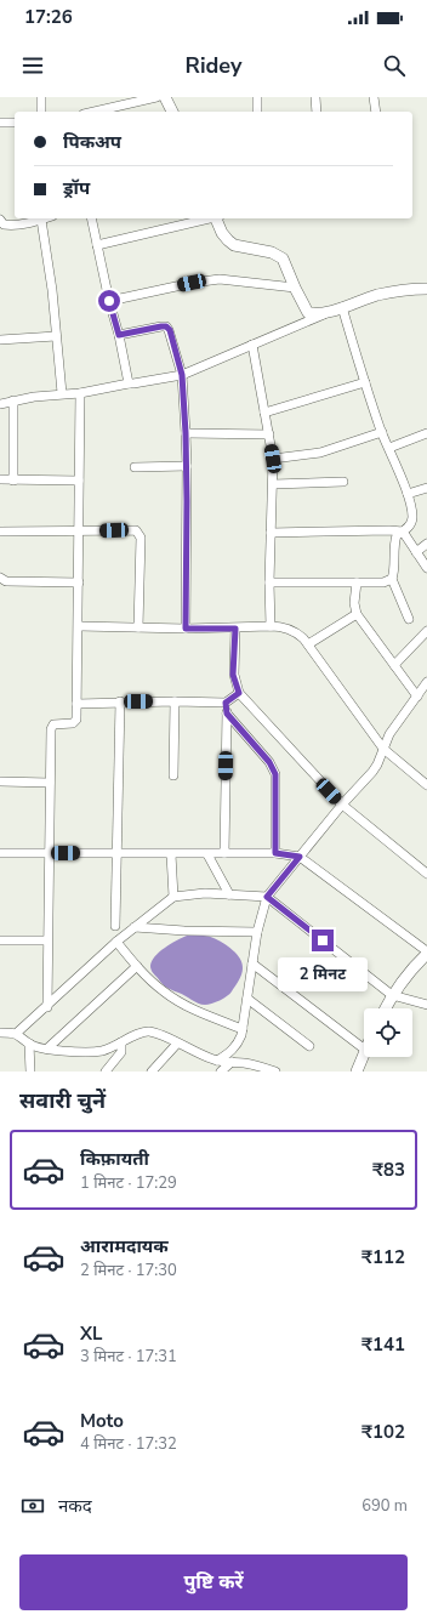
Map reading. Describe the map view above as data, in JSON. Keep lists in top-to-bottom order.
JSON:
{
  "page": {
    "status": "17:26",
    "header": "Ridey",
    "banner": ["पिकअप", "ड्रॉप"],
    "bubble": "2 मिनट",
    "heading": "सवारी चुनें",
    "list": [
      {
        "name": "किफ़ायती",
        "note": "1 मिनट · 17:29",
        "value": "₹83"
      },
      {
        "name": "आरामदायक",
        "note": "2 मिनट · 17:30",
        "value": "₹112"
      },
      {
        "name": "XL",
        "note": "3 मिनट · 17:31",
        "value": "₹141"
      },
      {
        "name": "Moto",
        "note": "4 मिनट · 17:32",
        "value": "₹102"
      }
    ],
    "pay": ["नकद", "690 m"],
    "buttons": "पुष्टि करें"
  }
}
